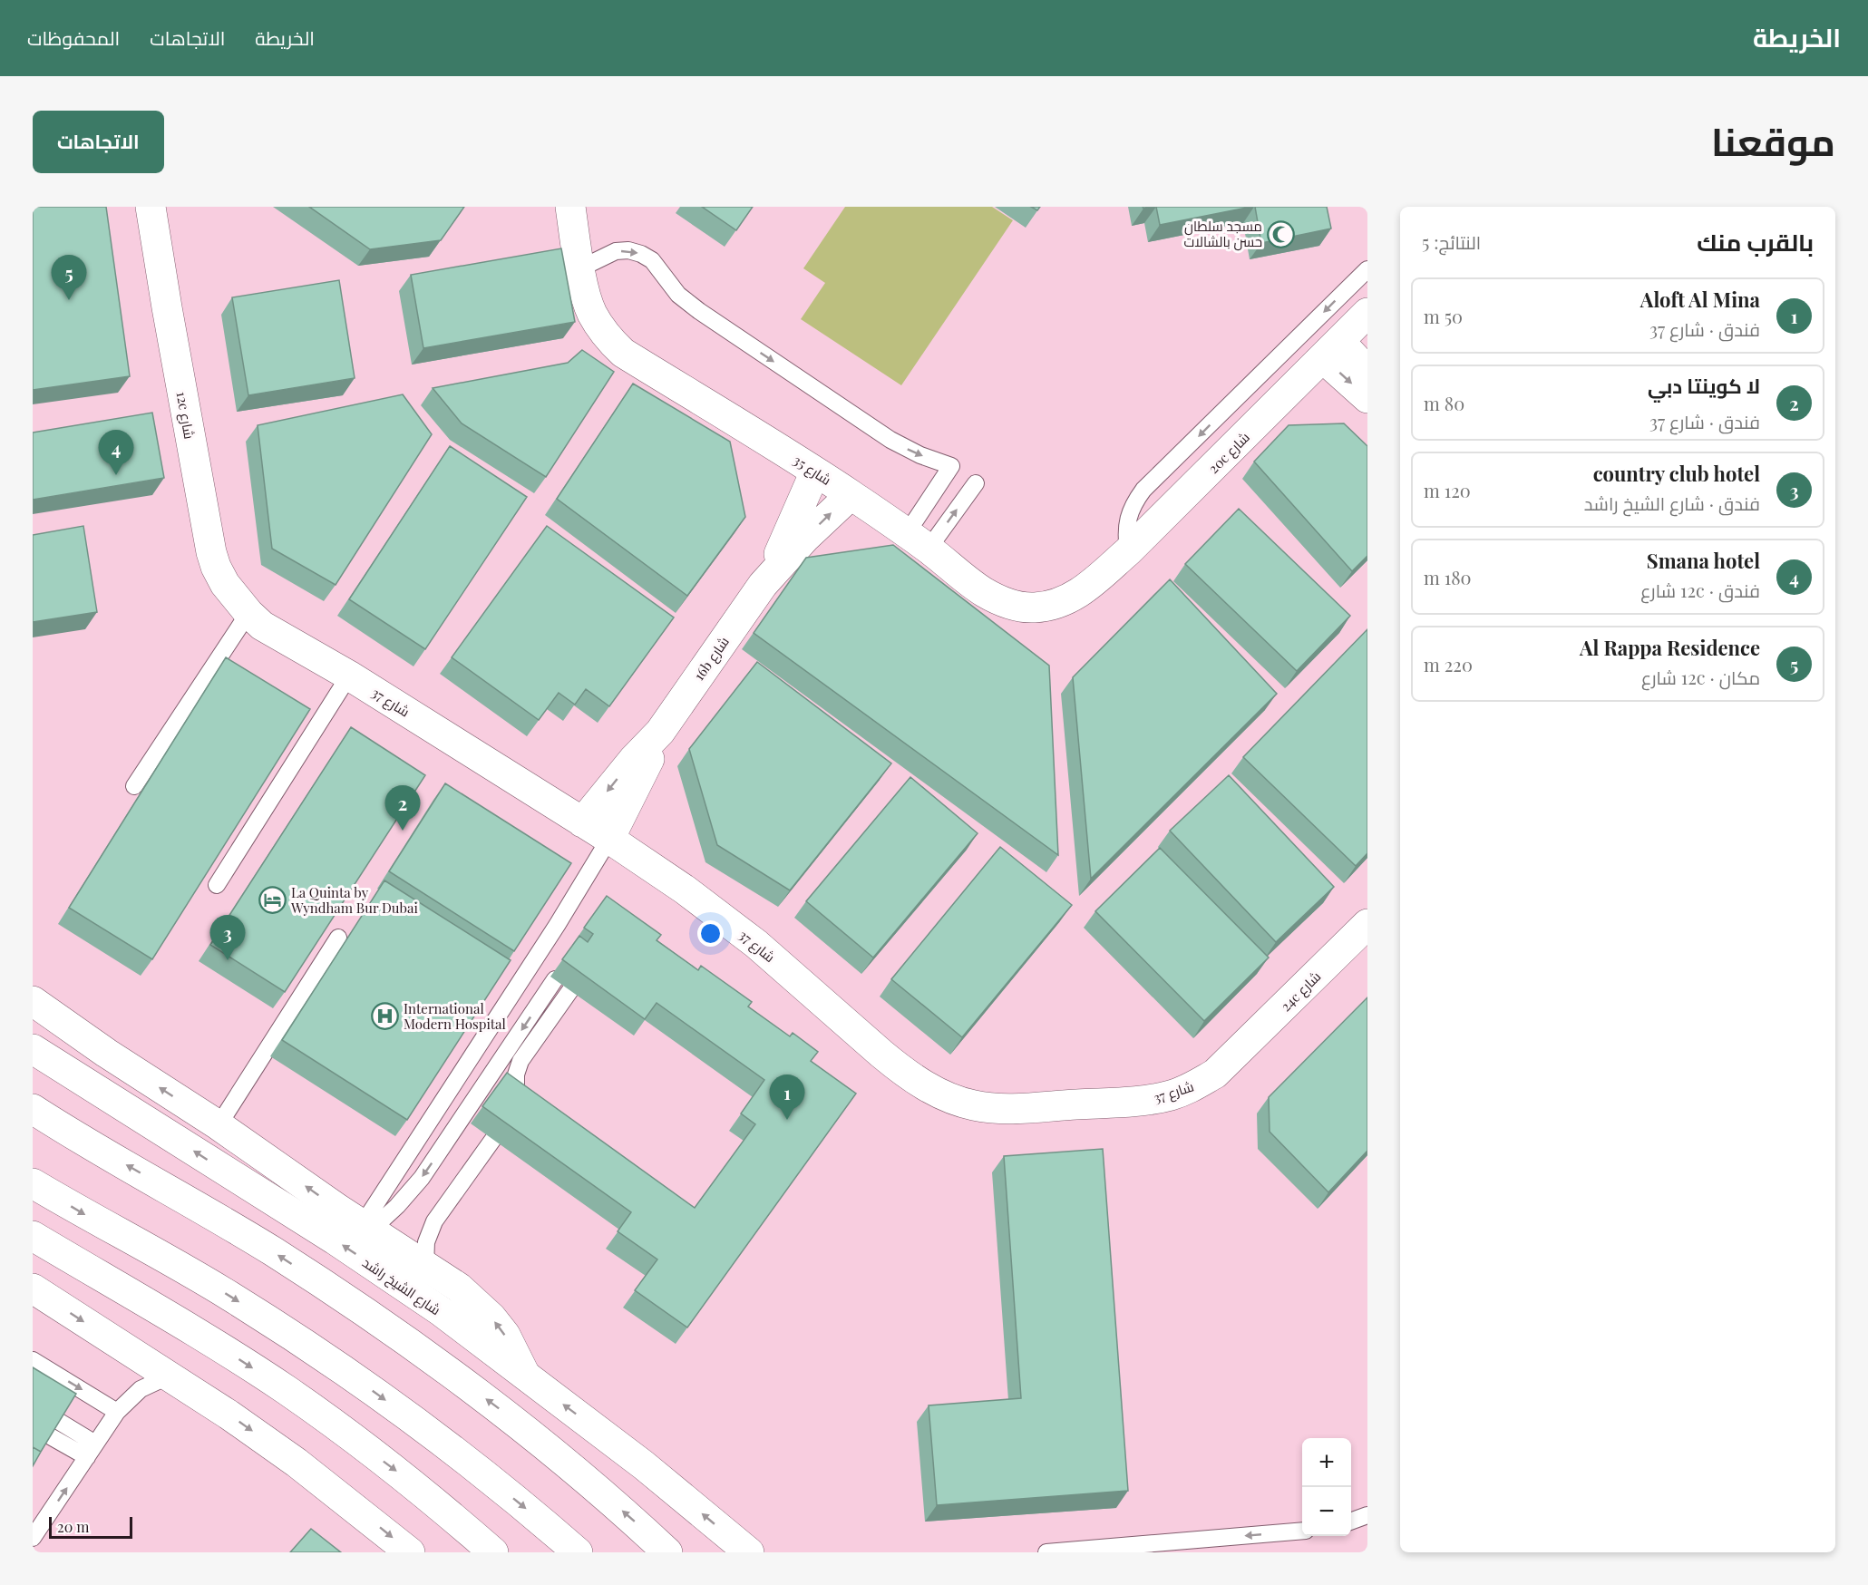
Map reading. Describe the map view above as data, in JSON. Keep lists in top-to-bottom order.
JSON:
{
  "streets": {
    "main road": [
      "12c شارع",
      "20c شارع",
      "شارع 35",
      "16b شارع",
      "شارع 37",
      "24c شارع",
      "شارع الشيخ راشد"
    ]
  },
  "crossings": [
    ["12c شارع", "شارع 37"],
    ["20c شارع", "شارع 35"],
    ["شارع 35", "16b شارع"],
    ["16b شارع", "شارع 37"],
    ["شارع 37", "24c شارع"]
  ],
  "places": {
    "mosque": ["مسجد سلطان حسن بالشالات"],
    "hotel": ["La Quinta by Wyndham Bur Dubai"],
    "hospital": ["International Modern Hospital"]
  },
  "scale_bar": "20 m",
  "page": {
    "header": "الخريطة",
    "nav": ["الخريطة", "الاتجاهات", "المحفوظات"],
    "title": "موقعنا",
    "buttons": "الاتجاهات",
    "heading": ["بالقرب منك", "النتائج: 5"],
    "pins": [
      "5",
      "4",
      "2",
      "3",
      "1"
    ],
    "list": [
      {
        "mark": "1",
        "name": "Aloft Al Mina",
        "note": "فندق · شارع 37",
        "value": "50 m"
      },
      {
        "mark": "2",
        "name": "لا كوينتا دبي",
        "note": "فندق · شارع 37",
        "value": "80 m"
      },
      {
        "mark": "3",
        "name": "country club hotel",
        "note": "فندق · شارع الشيخ راشد",
        "value": "120 m"
      },
      {
        "mark": "4",
        "name": "Smana hotel",
        "note": "فندق · 12c شارع",
        "value": "180 m"
      },
      {
        "mark": "5",
        "name": "Al Rappa Residence",
        "note": "مكان · 12c شارع",
        "value": "220 m"
      }
    ],
    "map_buttons": ["+", "−"],
    "scale": "20 m"
  }
}
